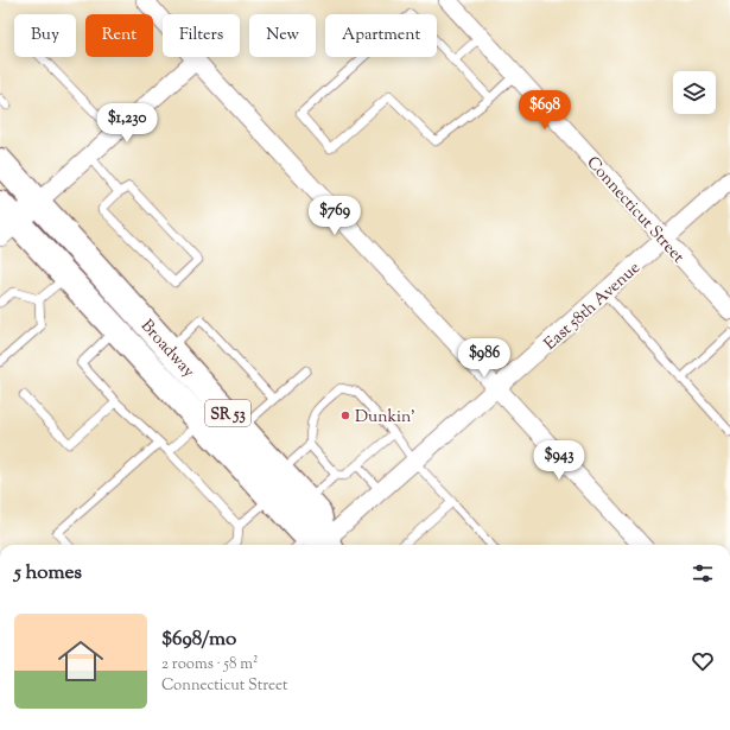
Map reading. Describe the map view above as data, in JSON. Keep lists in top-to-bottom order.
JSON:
{
  "streets": {
    "main road": ["Broadway", "SR 53"],
    "street": ["Connecticut Street", "East 58th Avenue"]
  },
  "crossings": [
    ["Connecticut Street", "East 58th Avenue"],
    ["East 58th Avenue", "Broadway"]
  ],
  "places": ["Dunkin'"],
  "page": {
    "chip": [
      "Buy",
      "Rent",
      "Filters",
      "New",
      "Apartment"
    ],
    "price": [
      "$698",
      "$1,230",
      "$769",
      "$986",
      "$943"
    ],
    "heading": "5 homes",
    "list": [
      {
        "name": "$698/mo",
        "note": "2 rooms · 58 m² · Connecticut Street"
      }
    ]
  }
}
